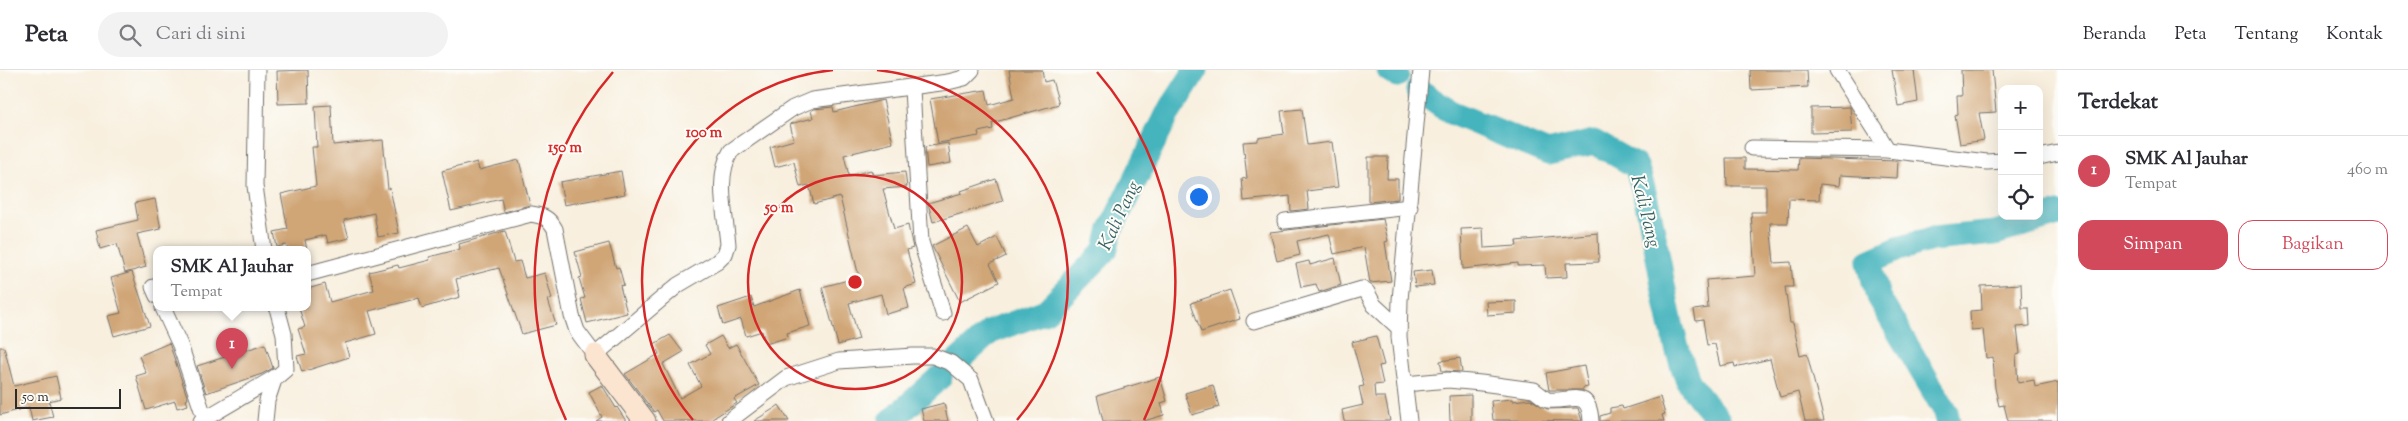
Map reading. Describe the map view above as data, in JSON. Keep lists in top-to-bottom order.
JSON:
{
  "water": ["Kali Pang"],
  "scale_bar": "50 m",
  "page": {
    "header": "Peta",
    "search": "Cari di sini",
    "nav": [
      "Beranda",
      "Peta",
      "Tentang",
      "Kontak"
    ],
    "heading": "Terdekat",
    "map_buttons": ["+", "−"],
    "list": [
      {
        "mark": "1",
        "name": "SMK Al Jauhar",
        "note": "Tempat",
        "value": "460 m"
      }
    ],
    "buttons": ["Simpan", "Bagikan"],
    "popup": ["SMK Al Jauhar", "Tempat"],
    "pins": "1",
    "scale": "50 m"
  },
  "rings": ["100 m", "150 m", "50 m"]
}
